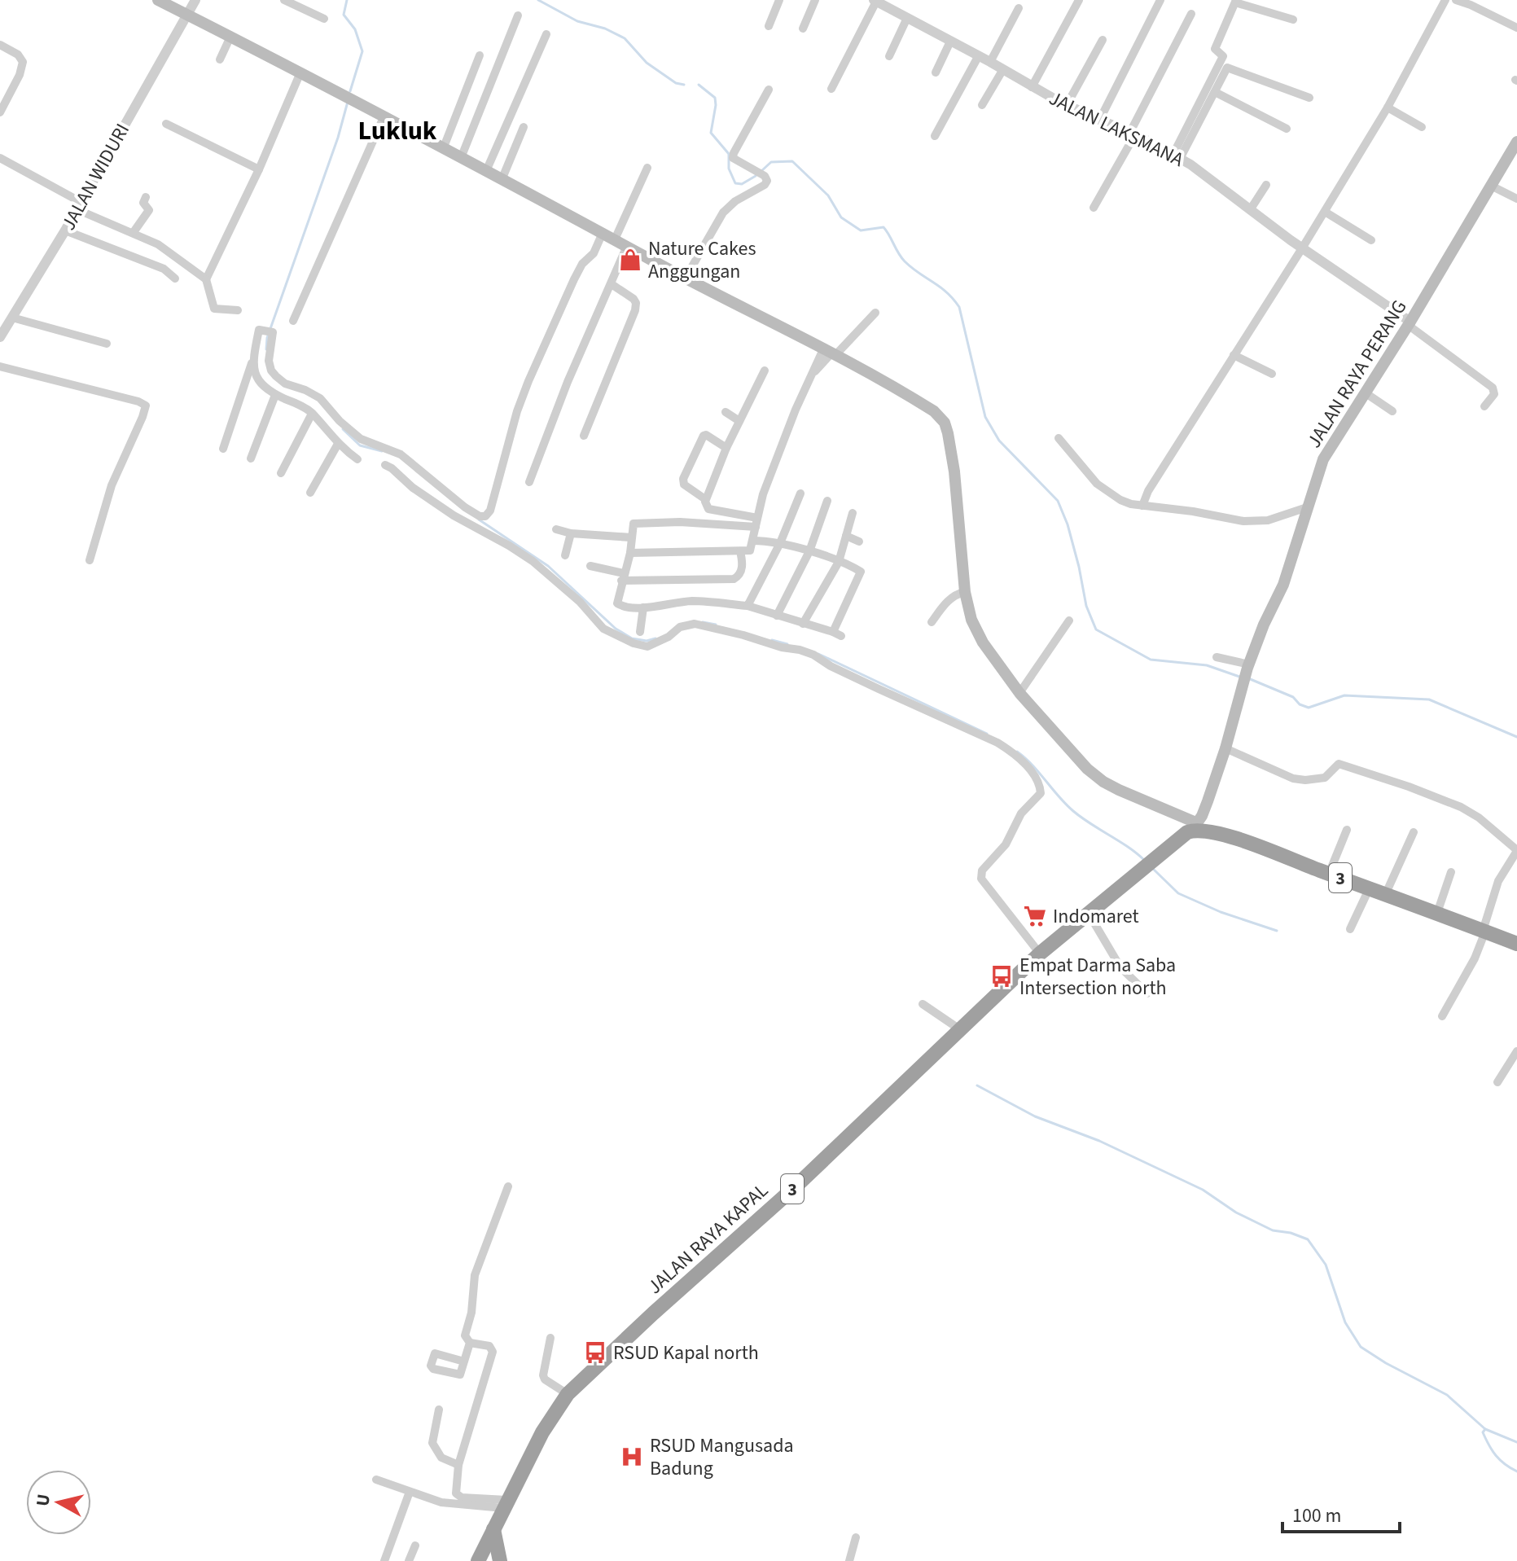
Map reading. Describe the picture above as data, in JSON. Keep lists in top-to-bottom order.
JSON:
{
  "streets": {
    "highway": ["3", "JALAN RAYA KAPAL"],
    "main road": ["JALAN RAYA PERANG"],
    "street": ["JALAN LAKSMANA", "JALAN WIDURI"]
  },
  "crossings": [
    ["JALAN LAKSMANA", "JALAN RAYA PERANG"],
    ["JALAN RAYA PERANG", "3"],
    ["JALAN RAYA PERANG", "JALAN RAYA KAPAL"],
    ["3", "JALAN RAYA KAPAL"]
  ],
  "districts": ["Lukluk"],
  "places": {
    "shop": ["Nature Cakes Anggungan"],
    "supermarket": ["Indomaret"],
    "bus stop": ["Empat Darma Saba Intersection north", "RSUD Kapal north"],
    "hospital": ["RSUD Mangusada Badung"]
  },
  "scale_bar": "100 m",
  "north": "left"
}
